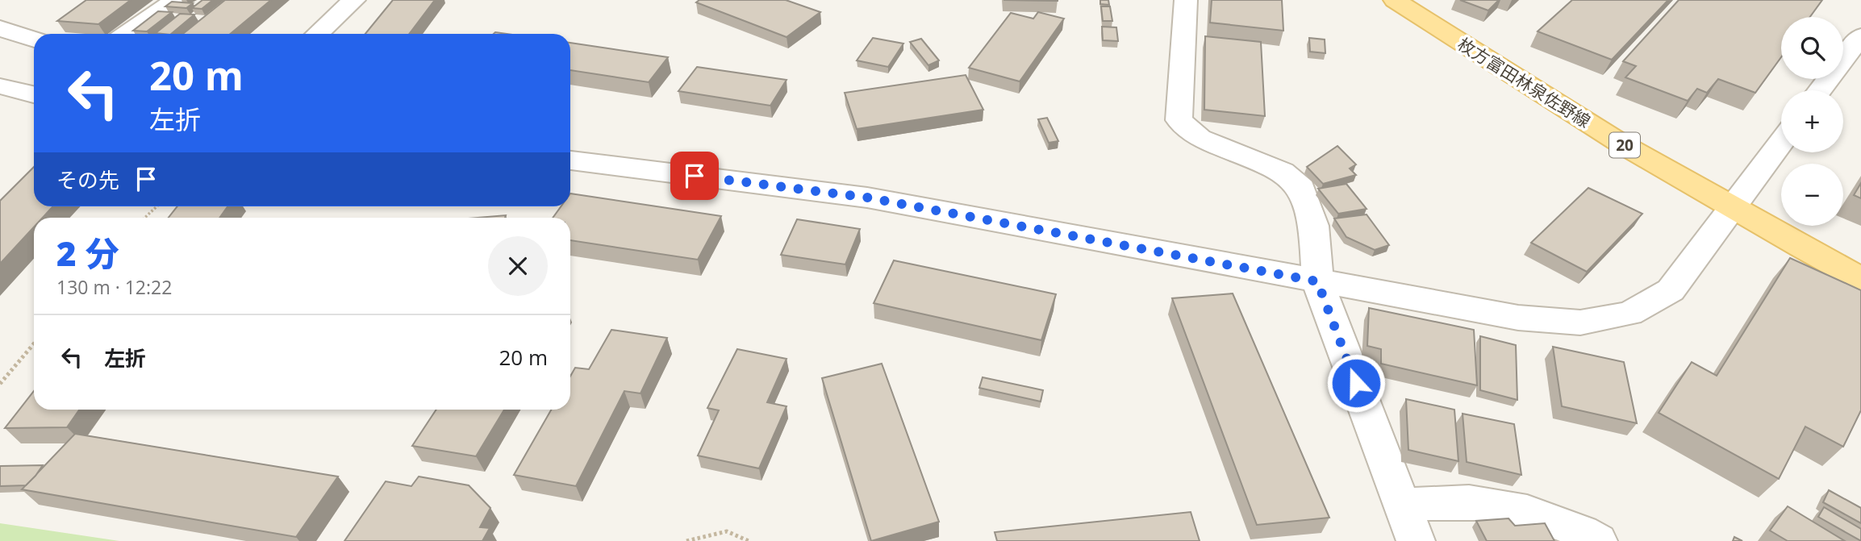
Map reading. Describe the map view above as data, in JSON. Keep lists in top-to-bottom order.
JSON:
{
  "streets": {
    "main road": ["枚方富田林泉佐野線", "20"]
  },
  "page": {
    "map_buttons": ["+", "−"],
    "turn": ["20 m", "左折"],
    "then": "その先",
    "heading": ["2 分", "130 m · 12:22"],
    "list": [
      {
        "name": "左折",
        "value": "20 m"
      }
    ]
  }
}
